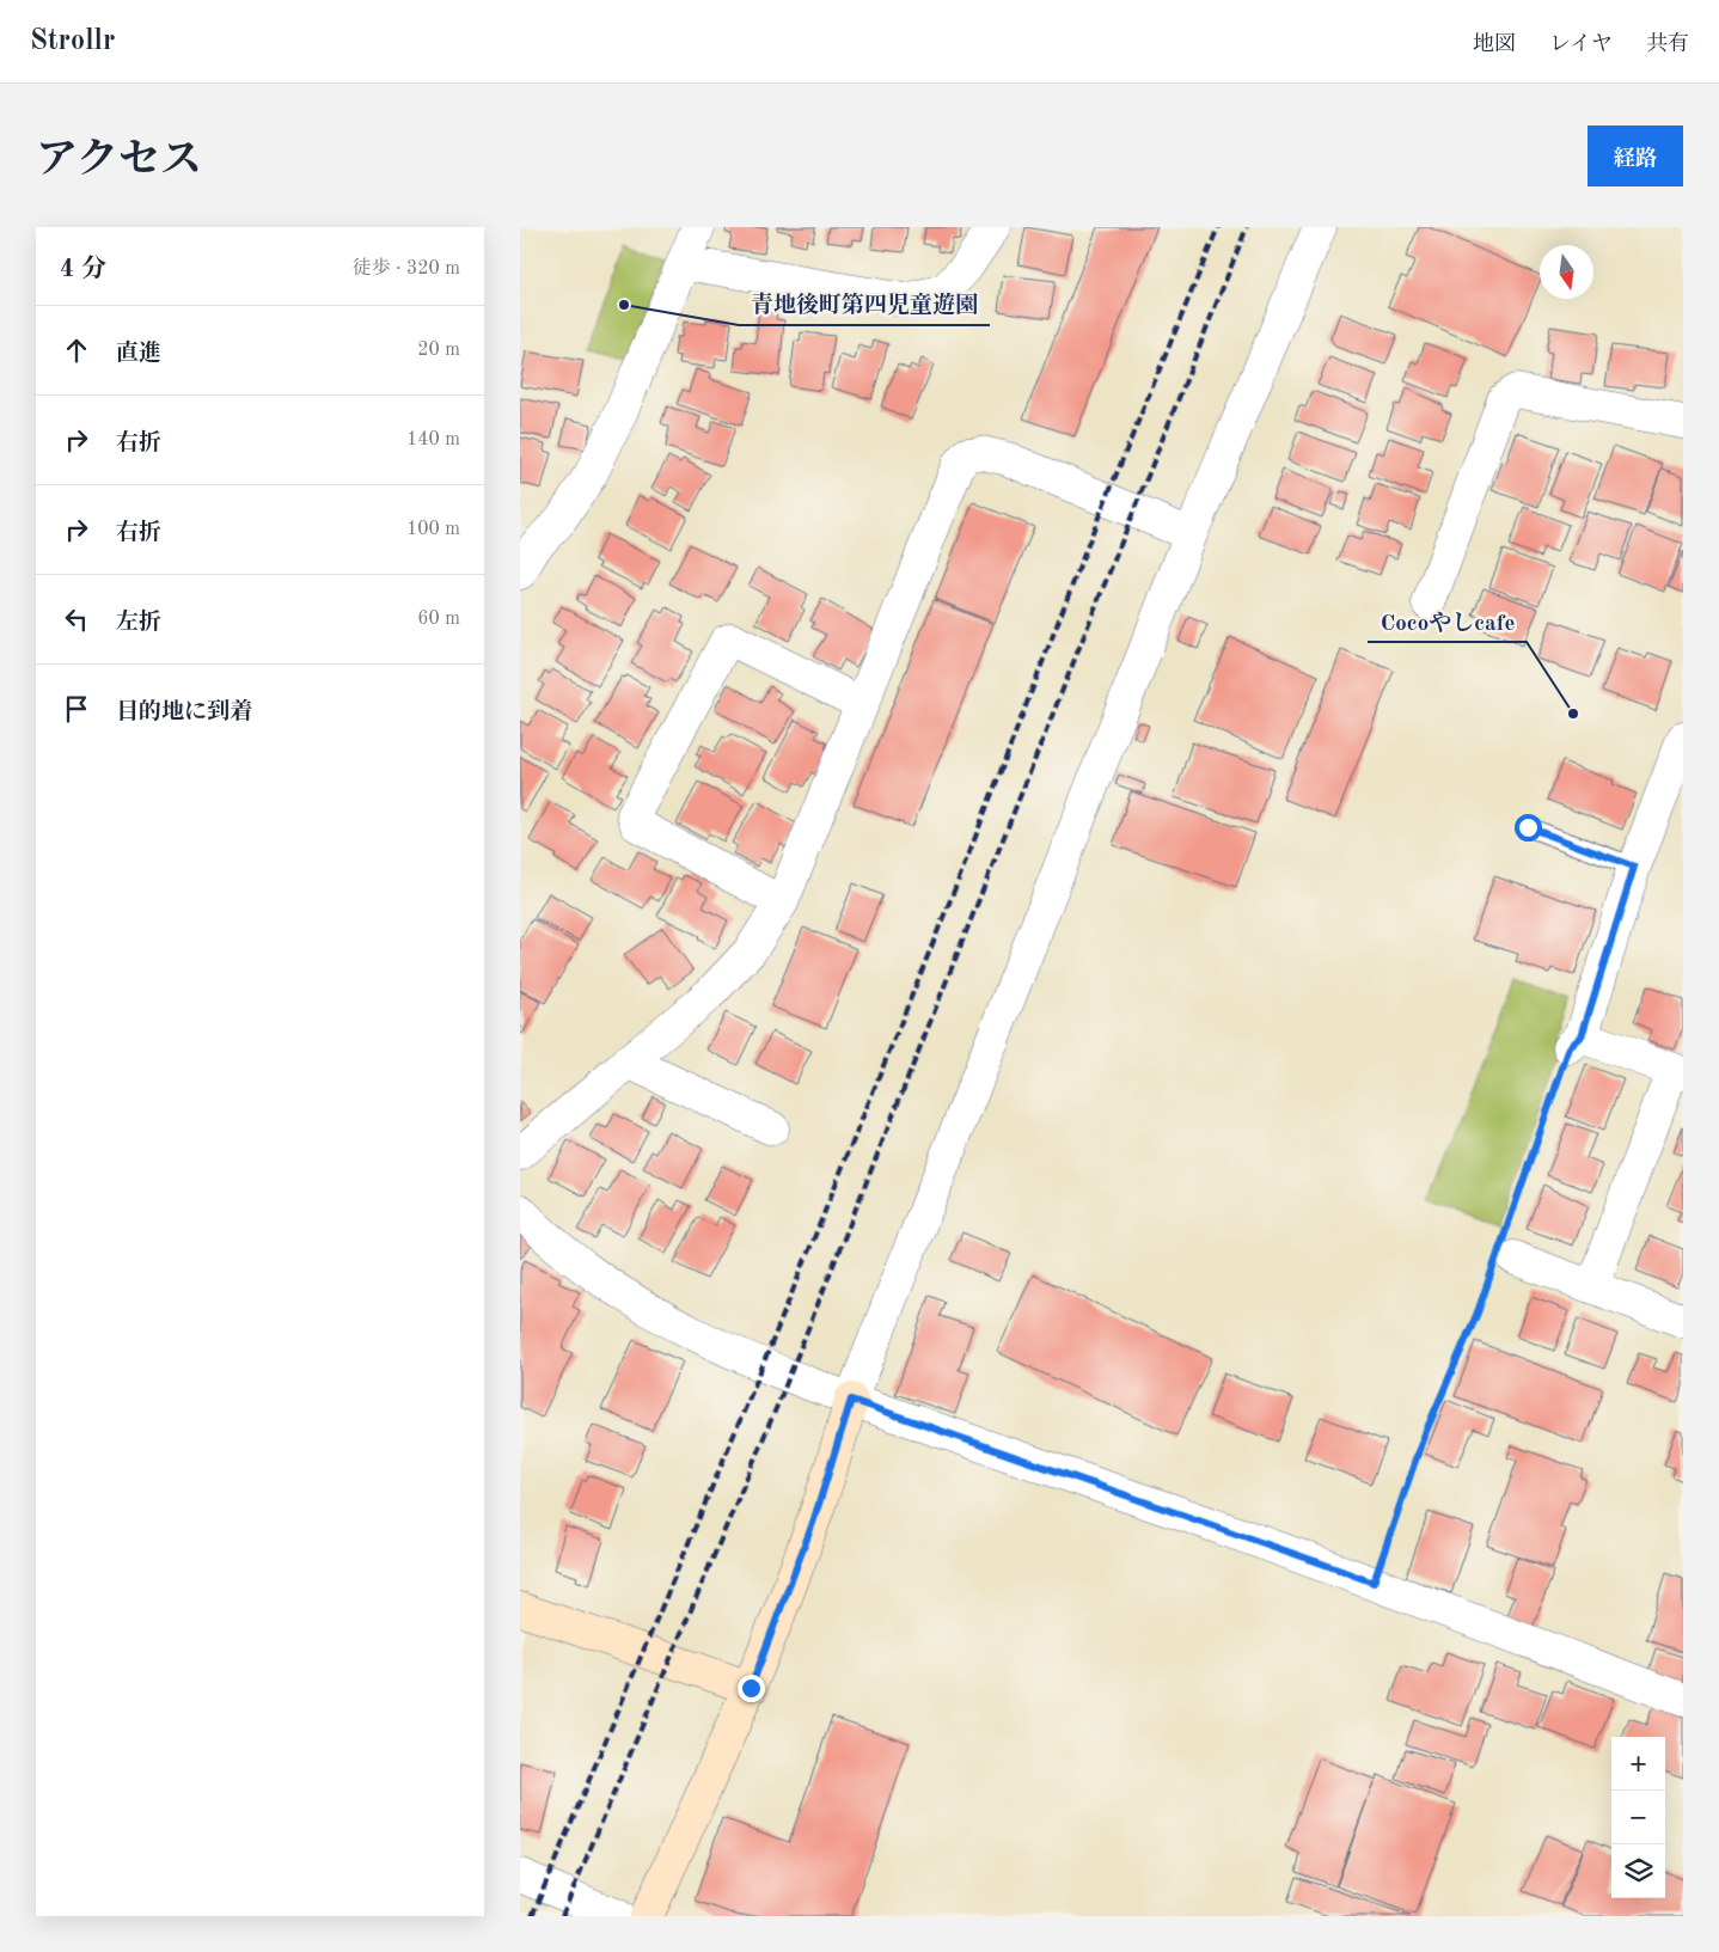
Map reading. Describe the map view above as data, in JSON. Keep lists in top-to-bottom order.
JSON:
{
  "places": ["青地後町第四児童遊園", "Cocoやしcafe"],
  "north": "bottom",
  "page": {
    "header": "Strollr",
    "nav": ["地図", "レイヤ", "共有"],
    "title": "アクセス",
    "buttons": "経路",
    "heading": ["4 分", "徒歩 · 320 m"],
    "list": [
      ["直進", "20 m"],
      ["右折", "140 m"],
      ["右折", "100 m"],
      ["左折", "60 m"],
      "目的地に到着"
    ],
    "map_buttons": ["+", "−"]
  }
}
